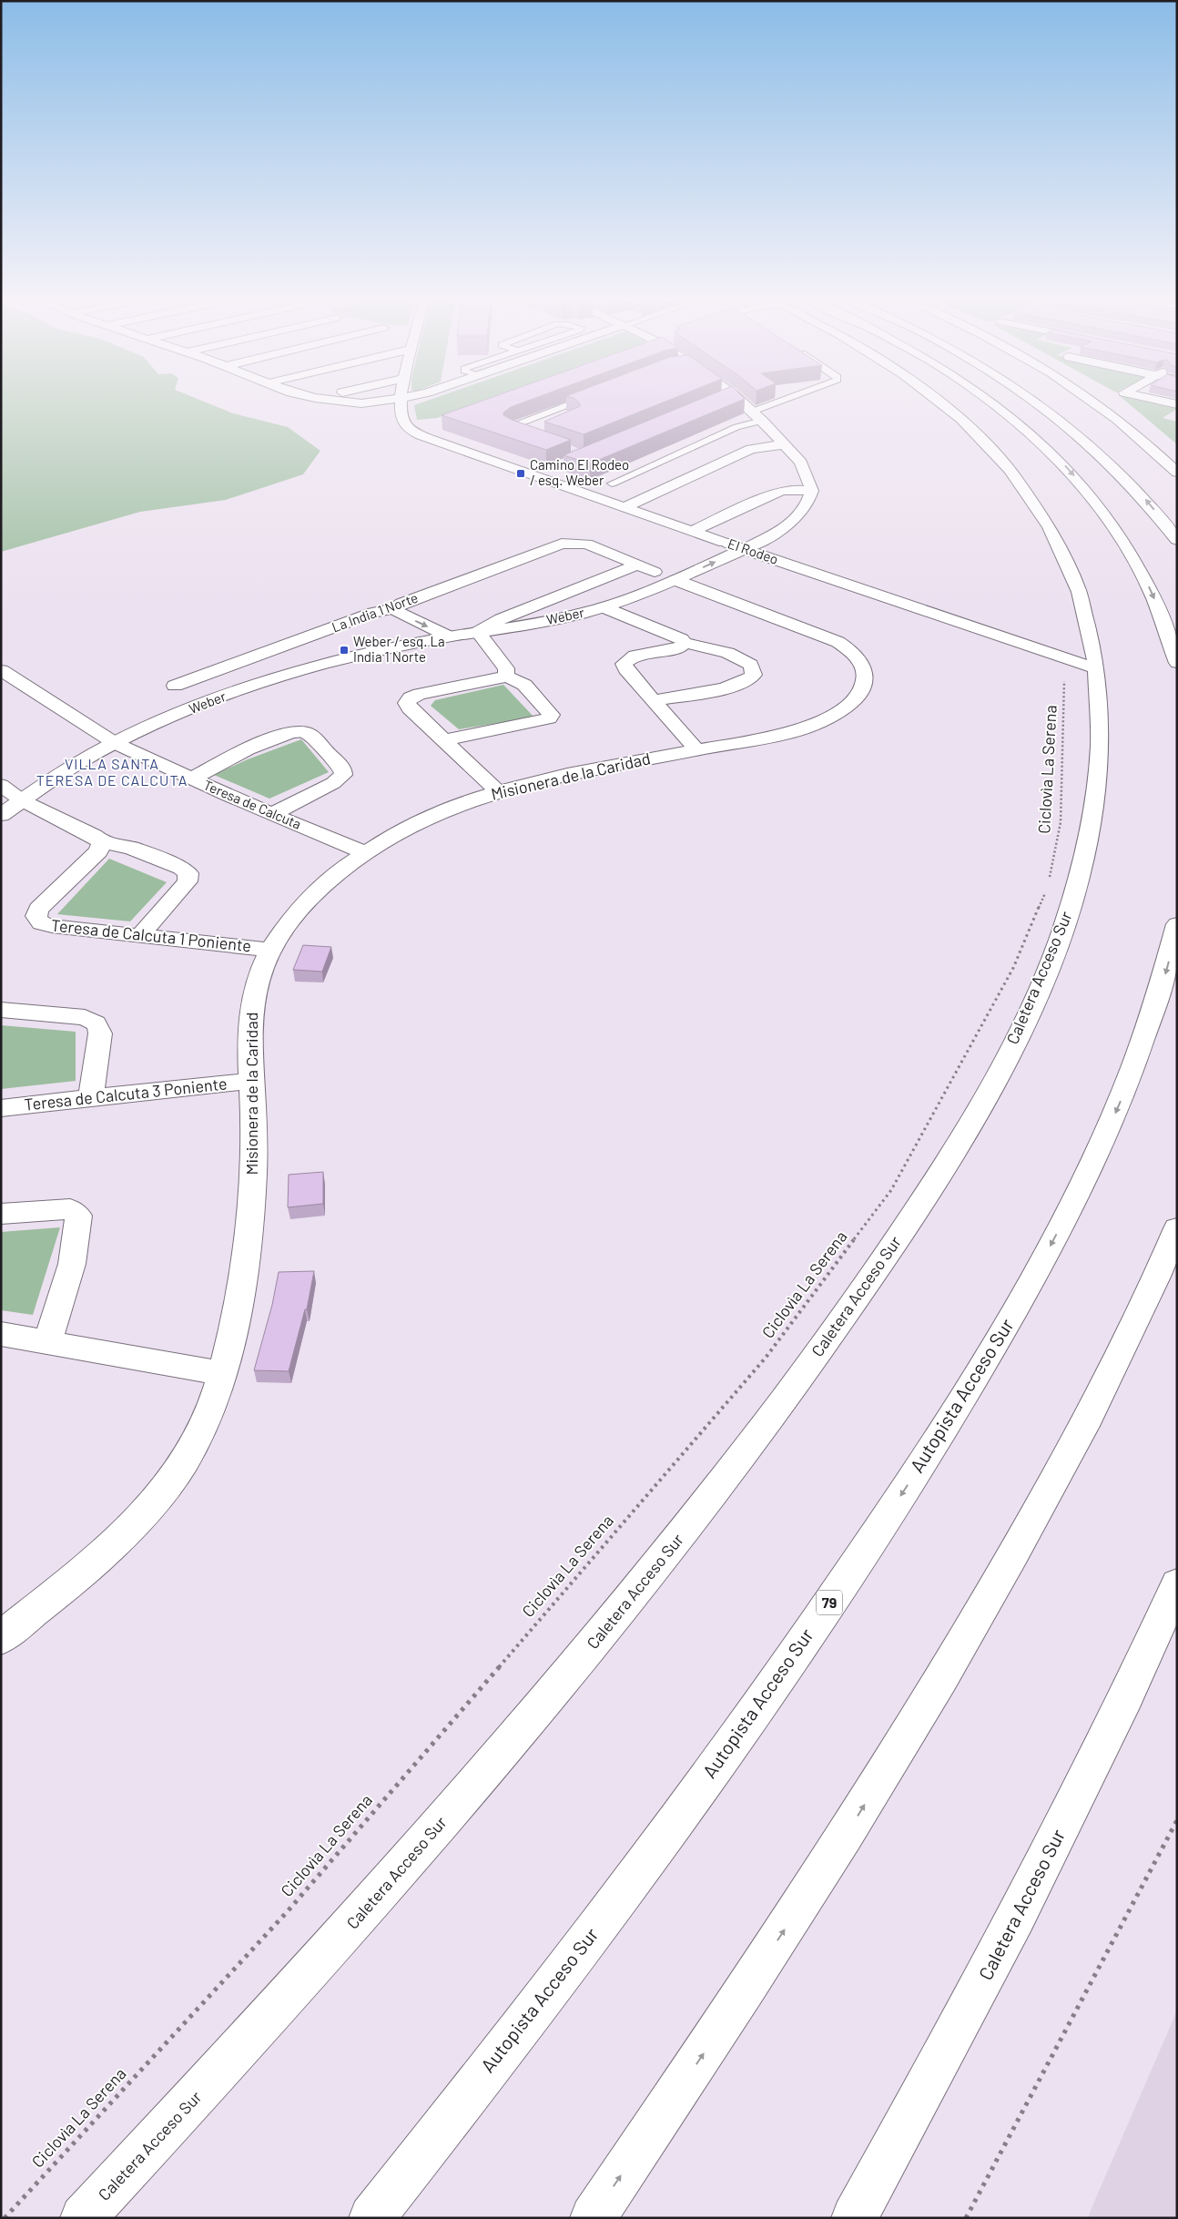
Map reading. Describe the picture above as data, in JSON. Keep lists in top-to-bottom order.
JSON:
{
  "streets": {
    "main road": [
      "El Rodeo",
      "La India 1 Norte",
      "Weber",
      "Misionera de la Caridad",
      "Teresa de Calcuta",
      "Teresa de Calcuta 1 Poniente",
      "Caletera Acceso Sur",
      "Teresa de Calcuta 3 Poniente",
      "Autopista Acceso Sur",
      "79"
    ],
    "path": ["Ciclovìa La Serena"]
  },
  "crossings": [
    ["El Rodeo", "Weber"],
    ["El Rodeo", "Ciclovìa La Serena"],
    ["El Rodeo", "Caletera Acceso Sur"],
    ["La India 1 Norte", "Weber"],
    ["La India 1 Norte", "Misionera de la Caridad"],
    ["Weber", "Misionera de la Caridad"],
    ["Weber", "Teresa de Calcuta"],
    ["Misionera de la Caridad", "Teresa de Calcuta"],
    ["Misionera de la Caridad", "Teresa de Calcuta 1 Poniente"],
    ["Misionera de la Caridad", "Teresa de Calcuta 3 Poniente"]
  ],
  "districts": ["VILLA SANTA TERESA DE CALCUTA"],
  "places": {
    "transit": ["Camino El Rodeo / esq. Weber", "Weber / esq. La India 1 Norte"]
  }
}
